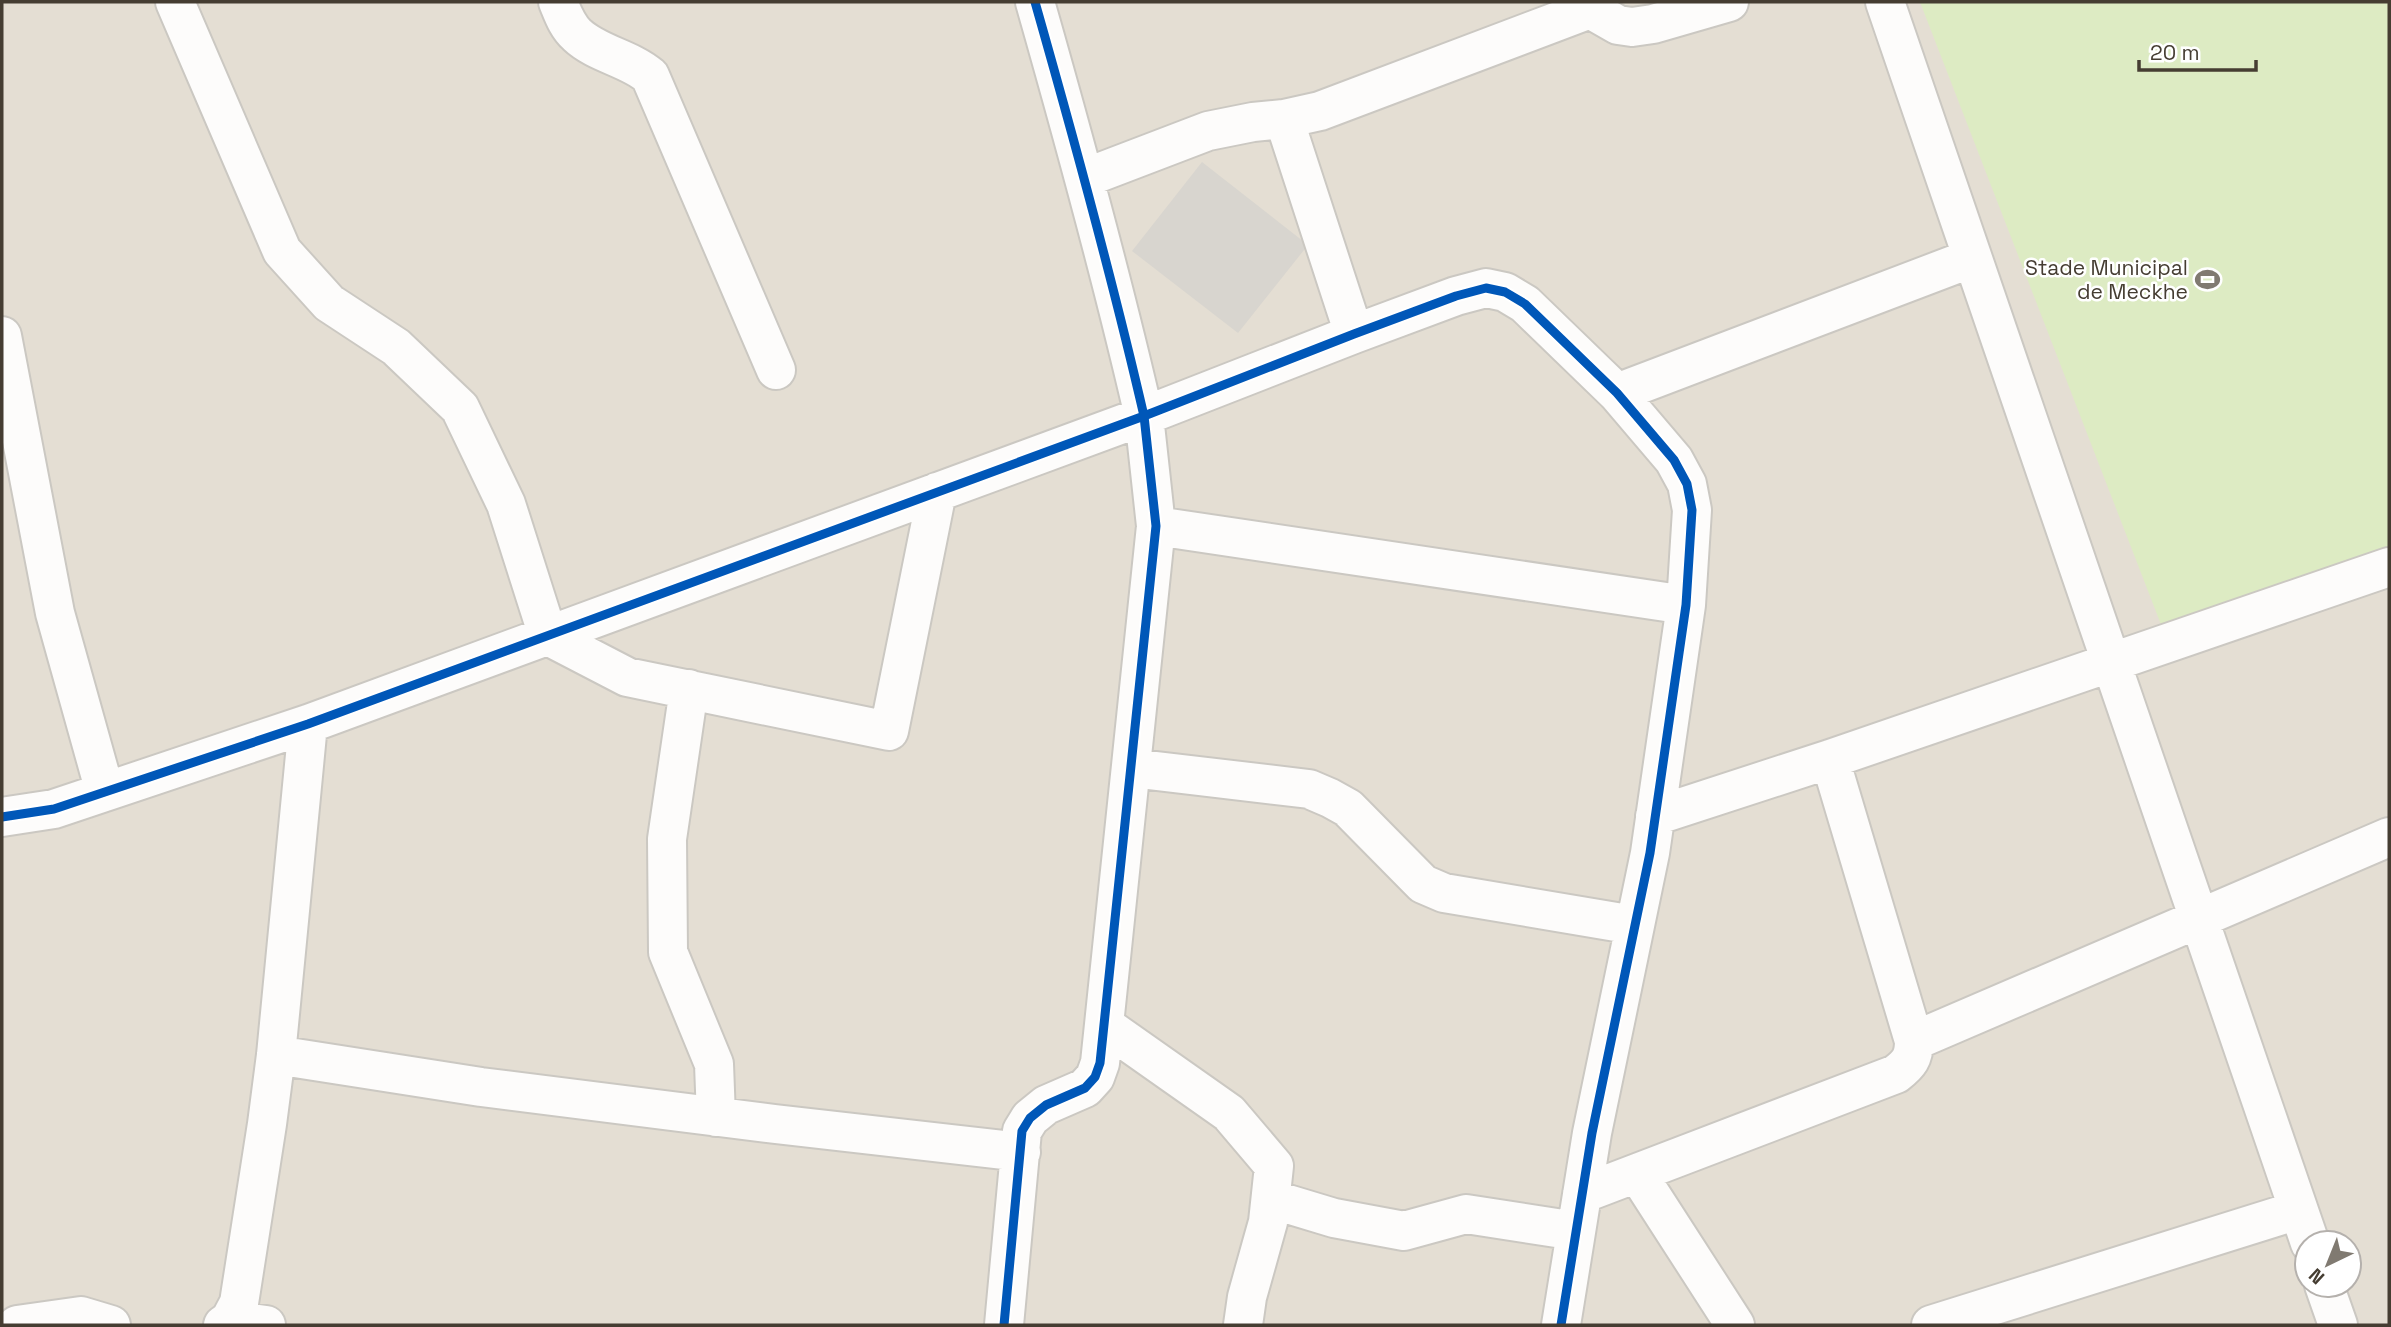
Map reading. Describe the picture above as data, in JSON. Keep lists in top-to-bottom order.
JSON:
{
  "places": {
    "sports": ["Stade Municipal de Meckhe"]
  },
  "scale_bar": "20 m",
  "north": "bottom left"
}
